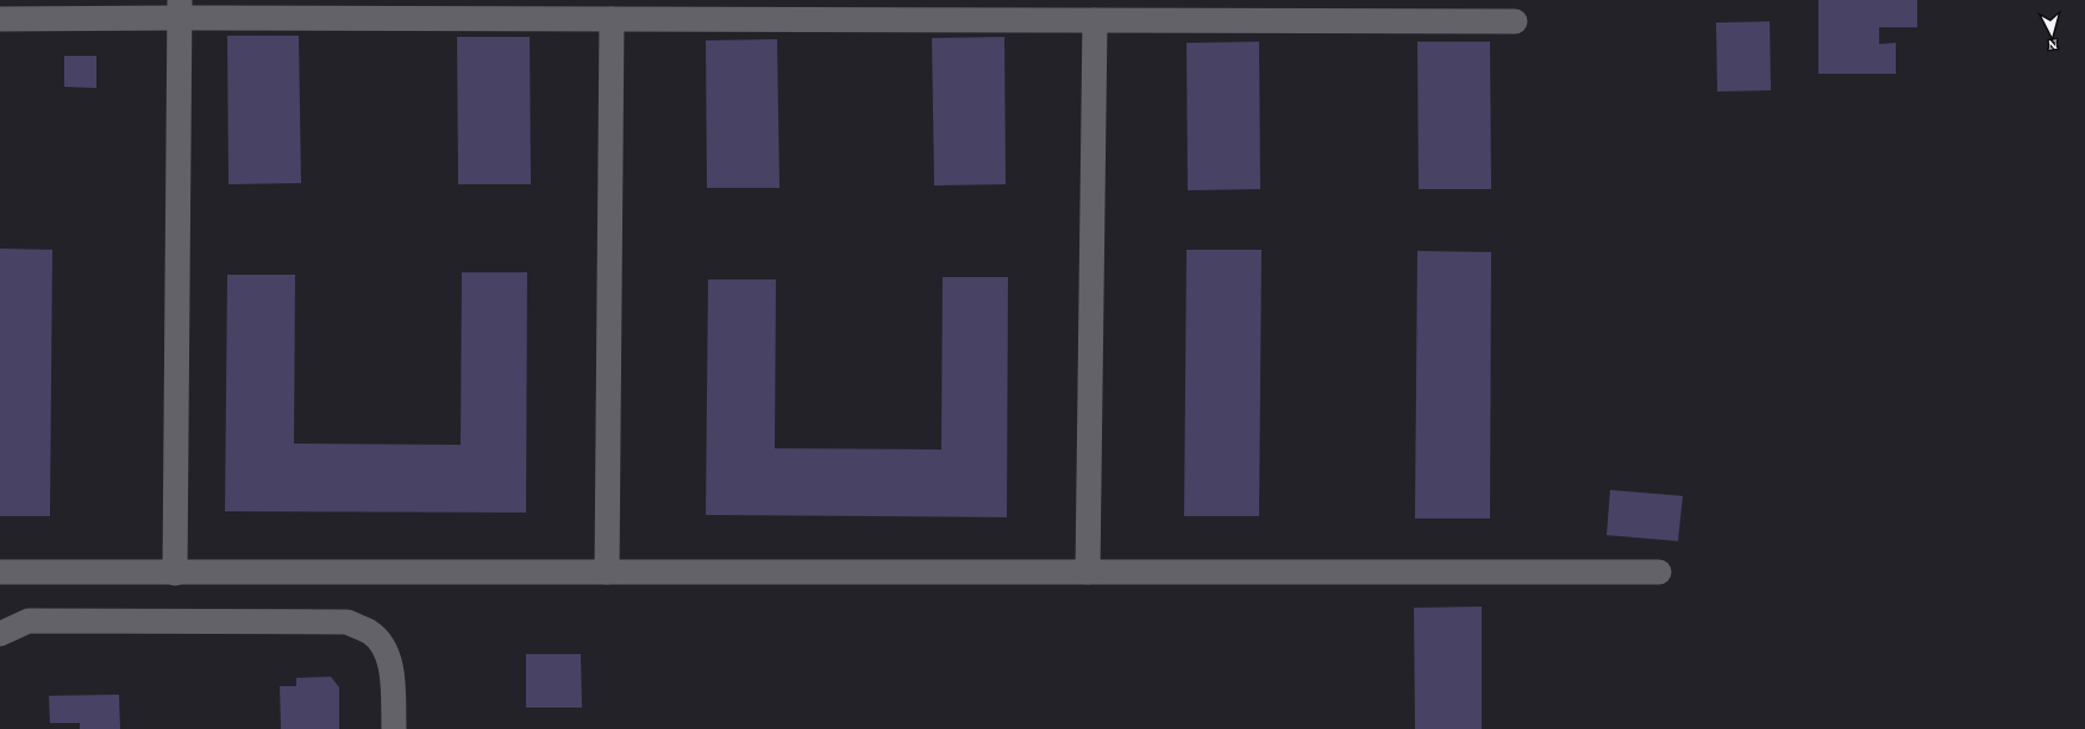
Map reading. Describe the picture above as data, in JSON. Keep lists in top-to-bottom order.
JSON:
{
  "north": "bottom"
}
